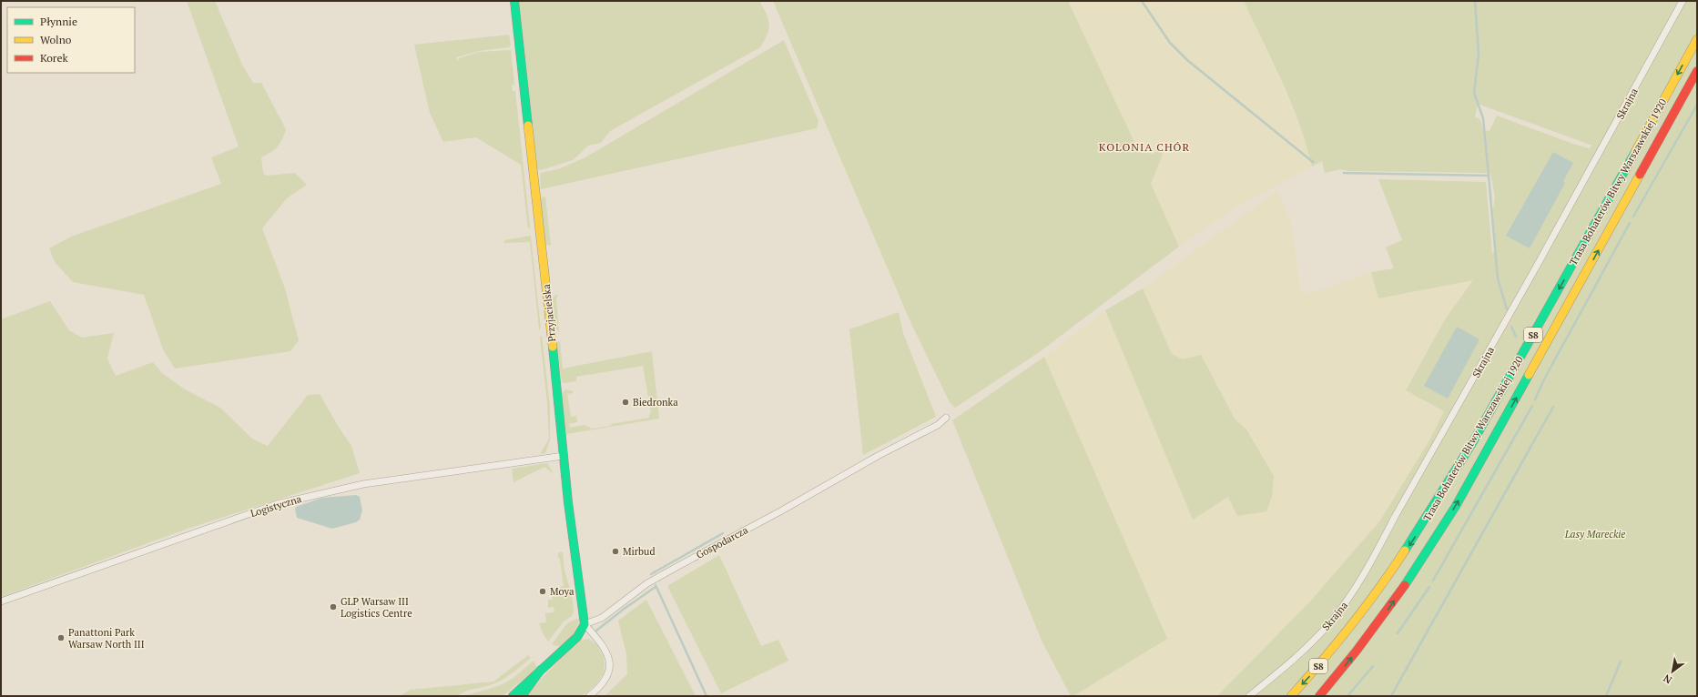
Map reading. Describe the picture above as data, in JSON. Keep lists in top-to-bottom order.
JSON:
{
  "streets": {
    "main road": ["Trasa Bohaterów Bitwy Warszawskiej 1920", "Przyjacielska", "S8"],
    "street": ["Skrajna", "Logistyczna", "Gospodarcza"]
  },
  "crossings": [
    ["Przyjacielska", "Logistyczna"],
    ["Przyjacielska", "Gospodarcza"]
  ],
  "districts": ["KOLONIA CHÓR"],
  "parks": ["Lasy Mareckie"],
  "places": [
    "Biedronka",
    "Mirbud",
    "Moya",
    "GLP Warsaw III Logistics Centre",
    "Panattoni Park Warsaw North III"
  ],
  "legend": ["Płynnie", "Wolno", "Korek"],
  "north": "bottom left"
}
